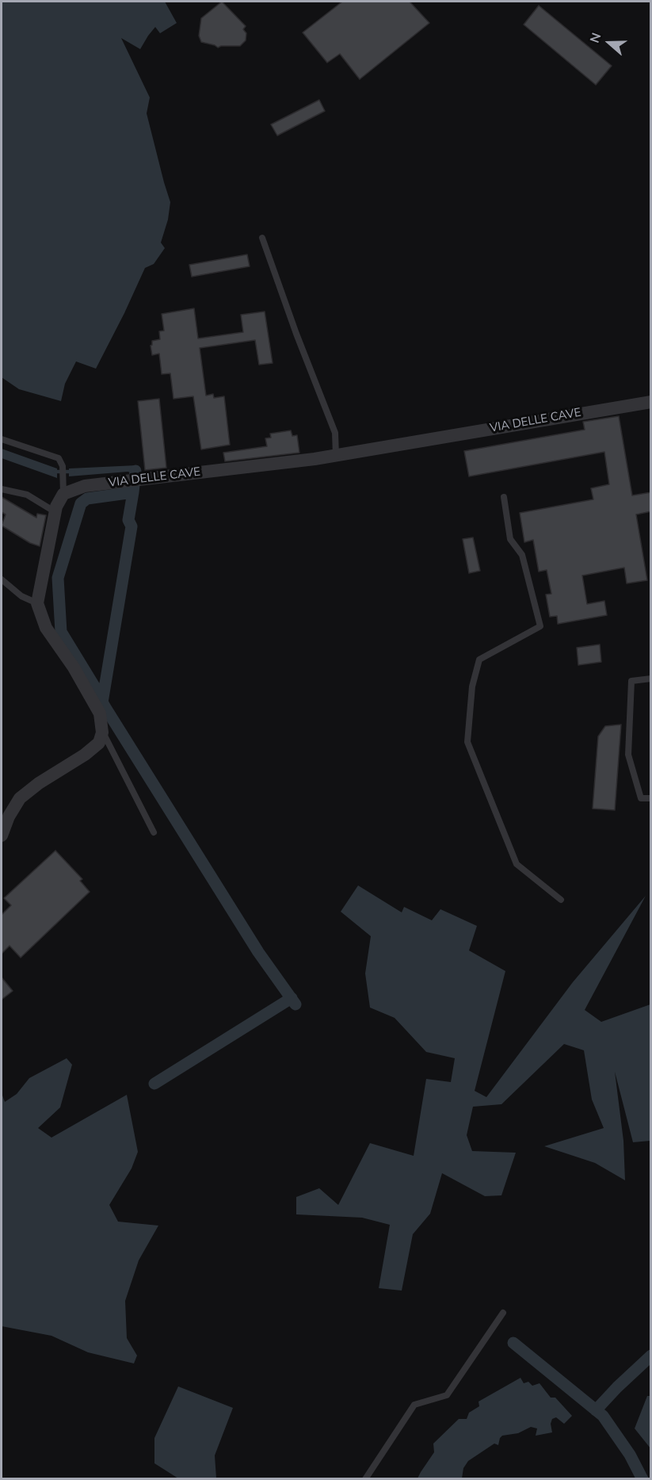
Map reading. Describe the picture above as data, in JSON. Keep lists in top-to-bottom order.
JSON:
{
  "streets": {
    "street": ["VIA DELLE CAVE"]
  },
  "north": "left"
}
